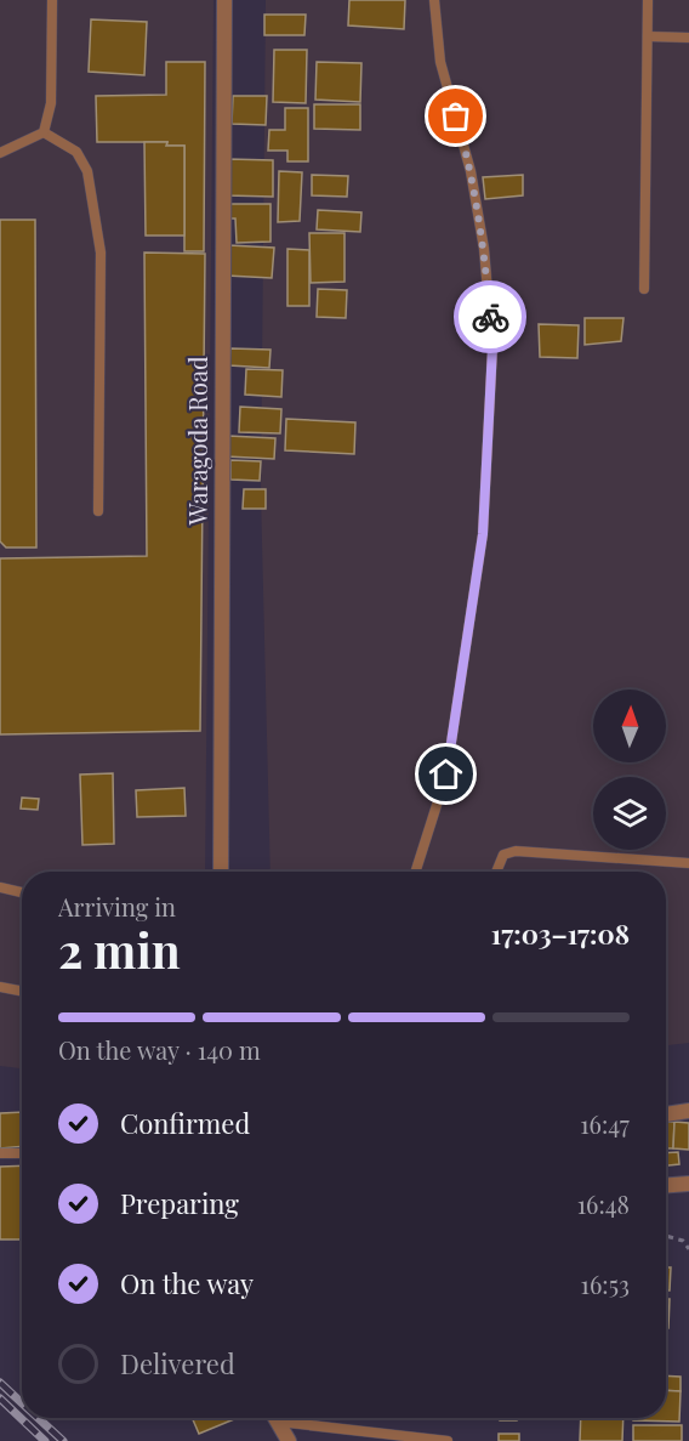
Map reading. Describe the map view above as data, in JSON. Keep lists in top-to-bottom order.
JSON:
{
  "streets": {
    "street": ["Waragoda Road"]
  },
  "north": "top",
  "page": {
    "heading": ["2 min", "Arriving in", "17:03–17:08"],
    "bar": "On the way · 140 m",
    "list": [
      ["Confirmed", "16:47"],
      ["Preparing", "16:48"],
      ["On the way", "16:53"],
      "Delivered"
    ]
  }
}
